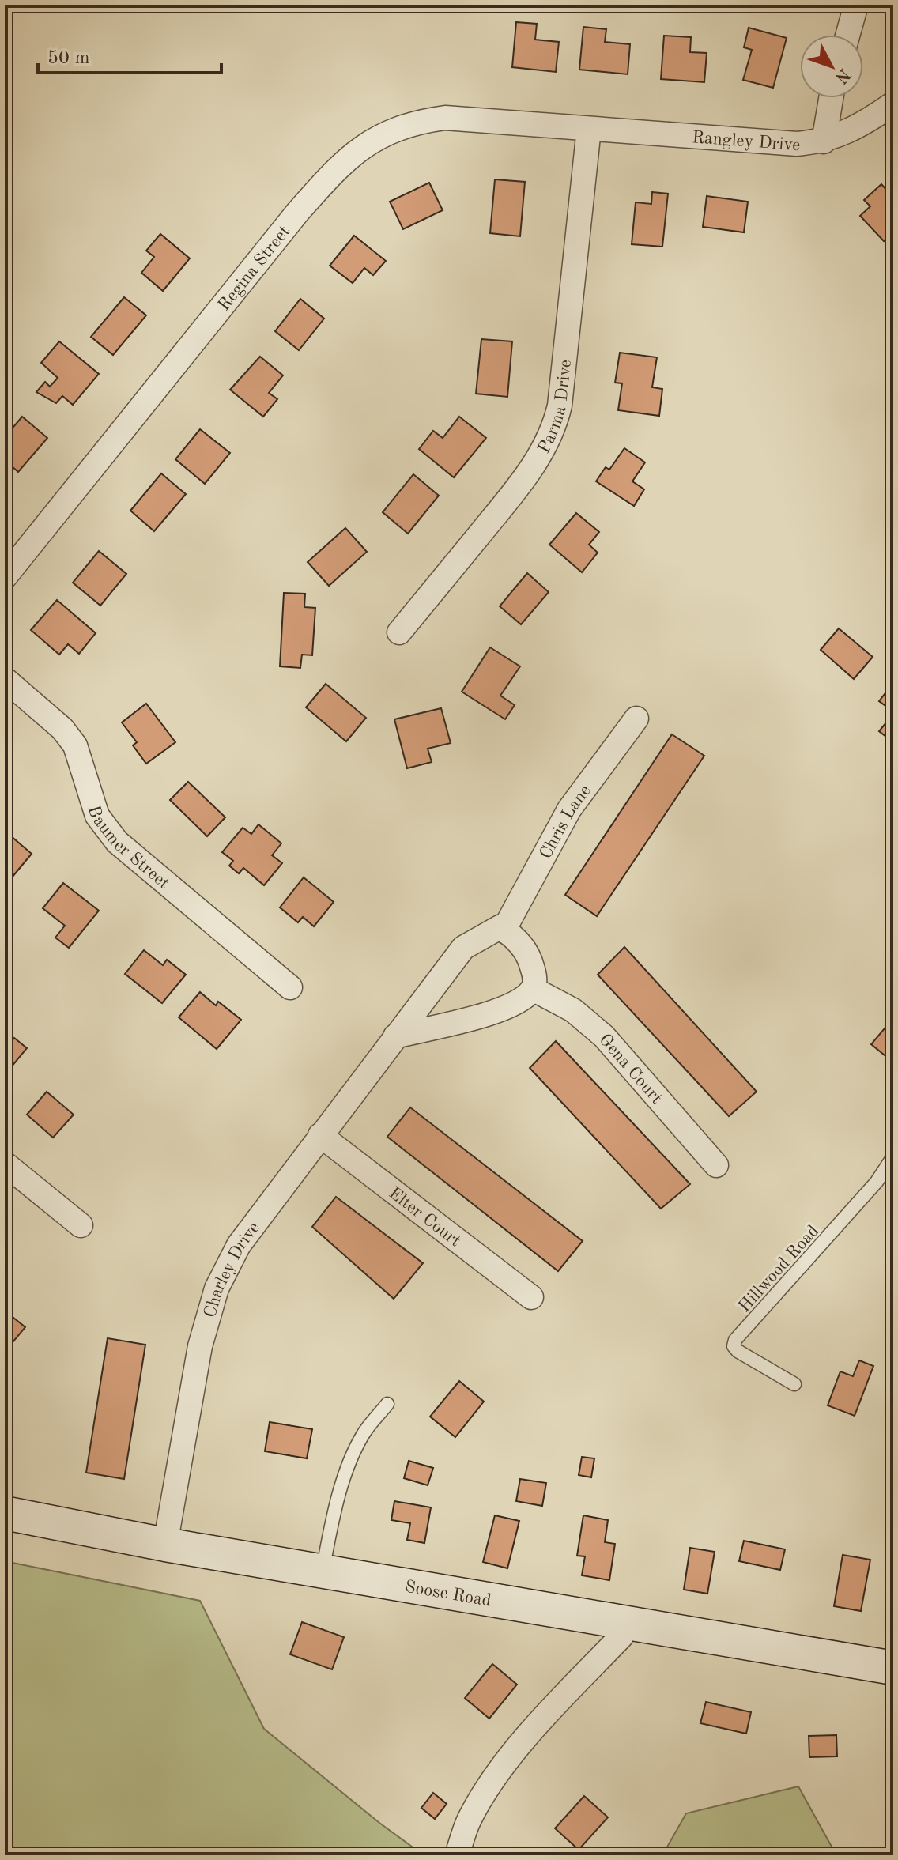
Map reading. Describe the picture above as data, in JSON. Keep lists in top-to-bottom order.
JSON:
{
  "streets": {
    "street": [
      "Rangley Drive",
      "Regina Street",
      "Parma Drive",
      "Chris Lane",
      "Baumer Street",
      "Gena Court",
      "Elter Court",
      "Charley Drive",
      "Soose Road"
    ],
    "lane": ["Hillwood Road"]
  },
  "crossings": [
    ["Rangley Drive", "Regina Street"],
    ["Rangley Drive", "Parma Drive"],
    ["Regina Street", "Parma Drive"],
    ["Chris Lane", "Charley Drive"],
    ["Elter Court", "Charley Drive"],
    ["Charley Drive", "Soose Road"]
  ],
  "scale_bar": "50 m",
  "north": "bottom right"
}
